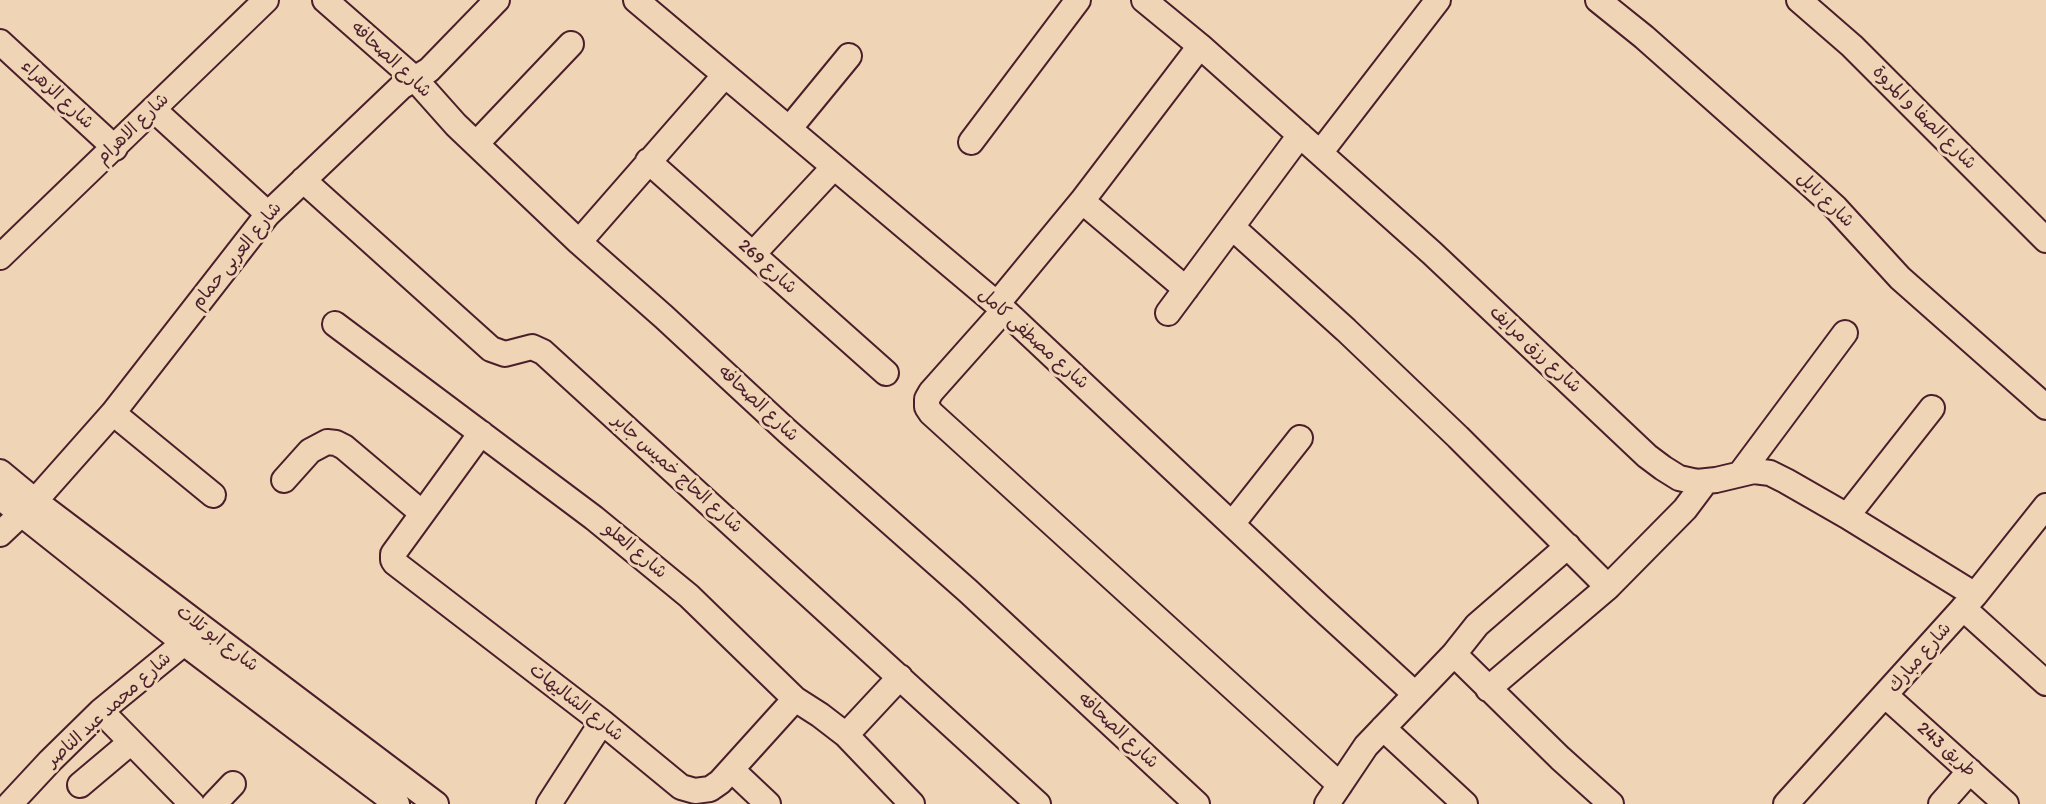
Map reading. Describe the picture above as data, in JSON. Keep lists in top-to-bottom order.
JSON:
{
  "streets": {
    "street": [
      "شارع الصحافه",
      "شارع الزهراء",
      "شارع الصفا و المروة",
      "شارع الاهرام",
      "شارع نايل",
      "شارع العربى حمام",
      "شارع 269",
      "شارع مصطفى كامل",
      "شارع رزق مرايف",
      "شارع الحاج خميس جابر",
      "شارع العلو",
      "شارع ابو تلات",
      "شارع مبارك",
      "شارع الشاليهات",
      "شارع محمد عبد الناصر",
      "طريق 243"
    ]
  },
  "crossings": [
    ["شارع الصحافه", "شارع العربى حمام"],
    ["شارع الزهراء", "شارع الاهرام"],
    ["شارع العربى حمام", "شارع الحاج خميس جابر"],
    ["شارع العربى حمام", "شارع ابو تلات"],
    ["شارع رزق مرايف", "شارع مبارك"],
    ["شارع العلو", "شارع الشاليهات"],
    ["شارع ابو تلات", "شارع محمد عبد الناصر"],
    ["شارع مبارك", "طريق 243"]
  ]
}
